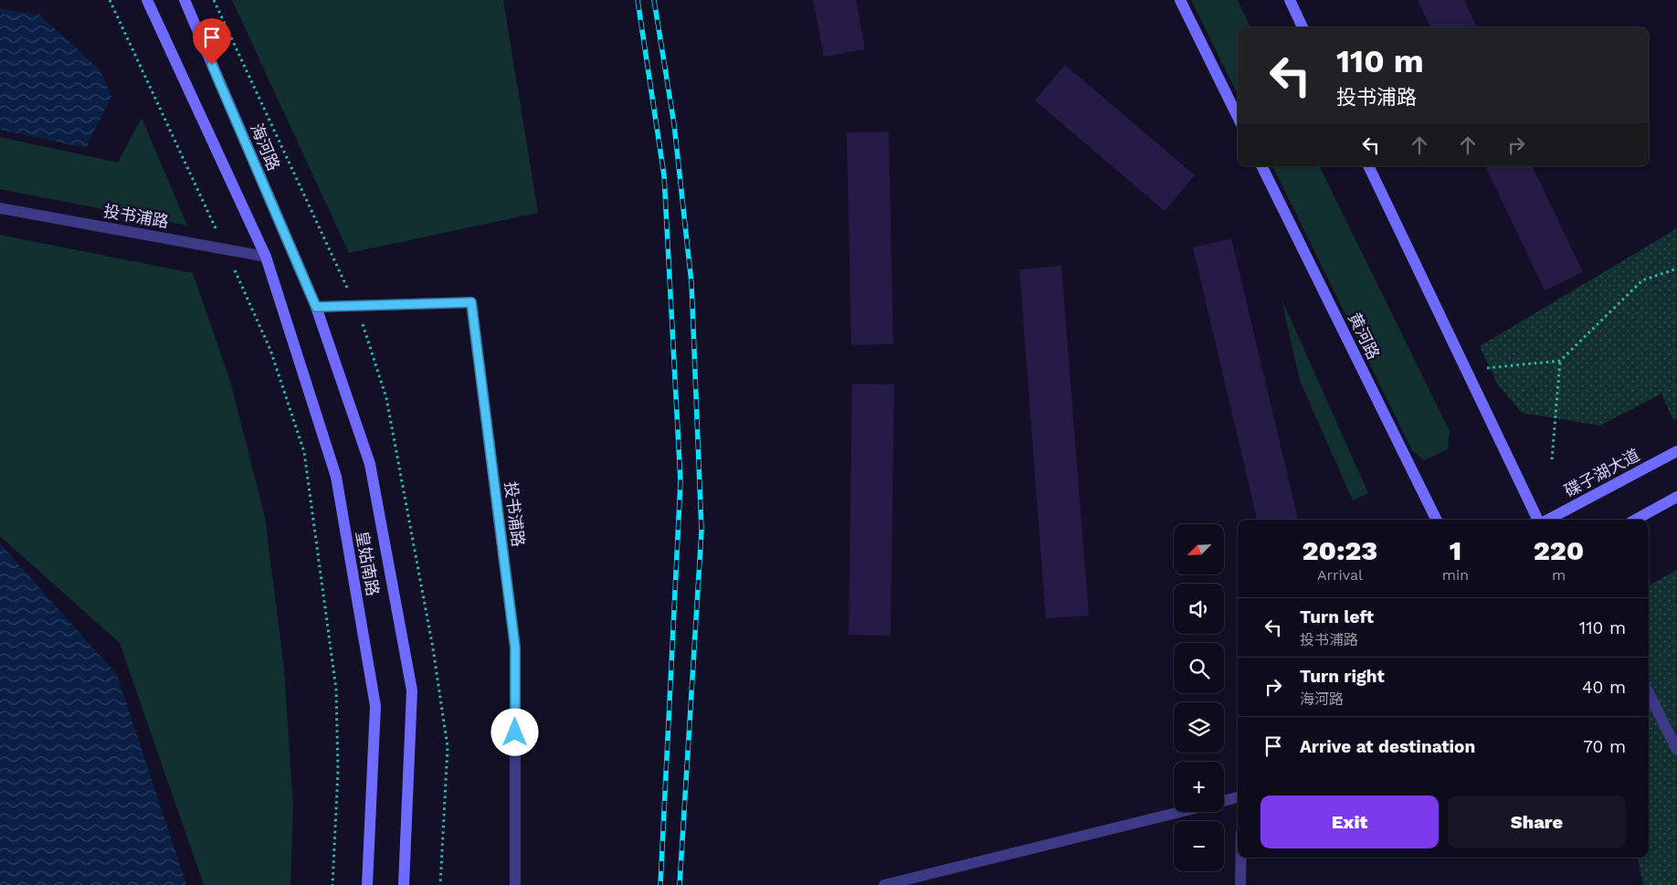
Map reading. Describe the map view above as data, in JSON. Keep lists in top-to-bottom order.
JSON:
{
  "streets": {
    "street": [
      "海河路",
      "投书浦路",
      "黄河路",
      "碟子湖大道",
      "皇姑南路"
    ]
  },
  "crossings": [
    ["海河路", "投书浦路"],
    ["海河路", "皇姑南路"],
    ["投书浦路", "皇姑南路"]
  ],
  "north": "bottom left",
  "page": {
    "turn": ["110 m", "投书浦路"],
    "eta": [
      "20:23",
      "Arrival",
      "1",
      "min",
      "220",
      "m"
    ],
    "map_buttons": ["+", "−"],
    "list": [
      {
        "name": "Turn left",
        "note": "投书浦路",
        "value": "110 m"
      },
      {
        "name": "Turn right",
        "note": "海河路",
        "value": "40 m"
      },
      {
        "name": "Arrive at destination",
        "value": "70 m"
      }
    ],
    "buttons": ["Exit", "Share"]
  }
}
